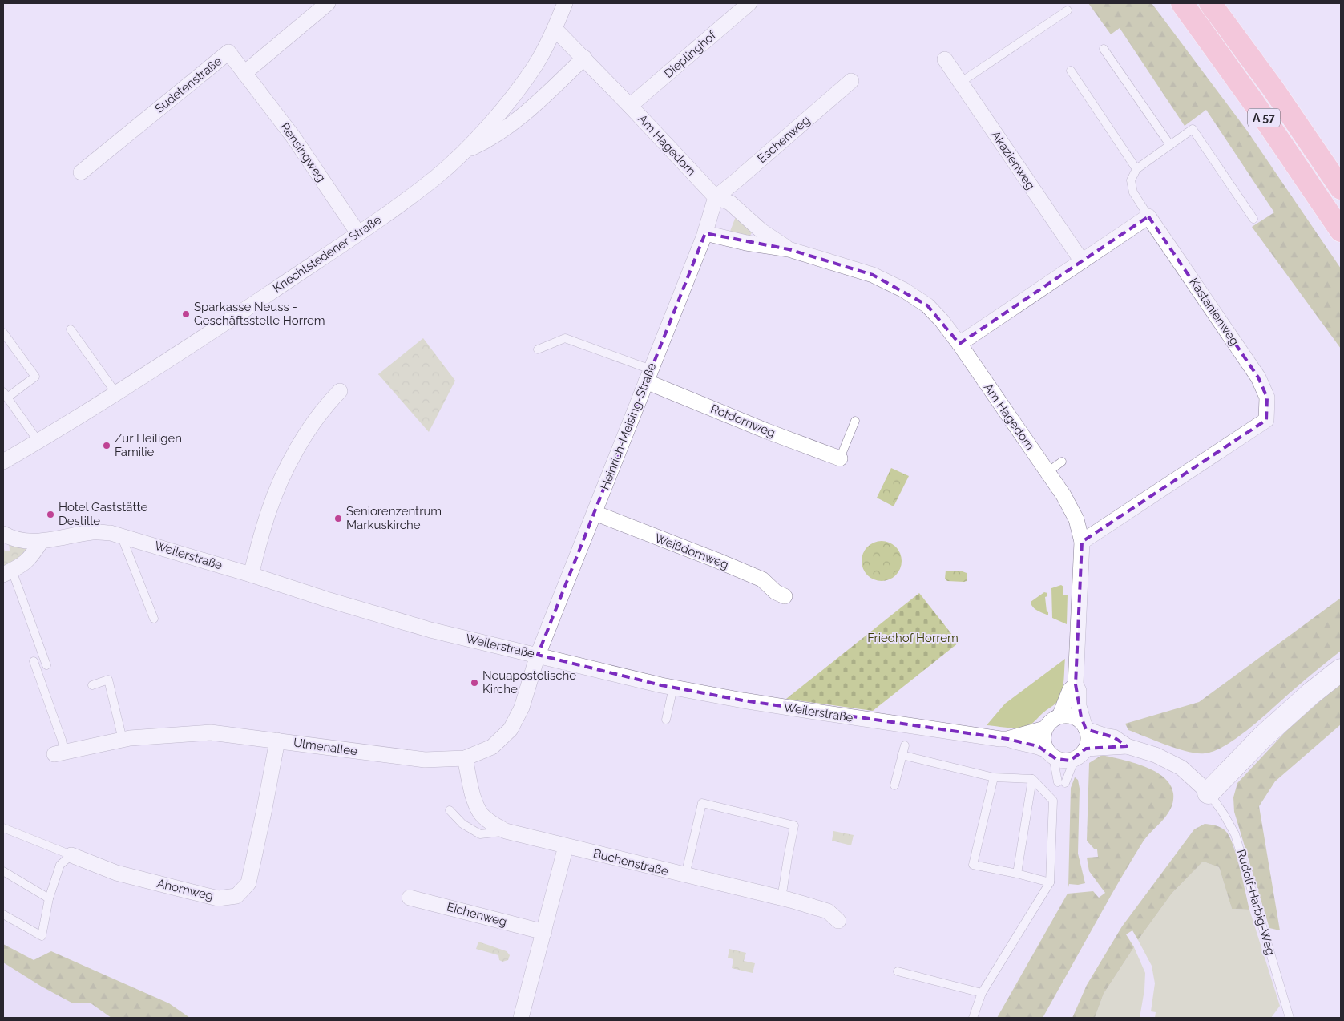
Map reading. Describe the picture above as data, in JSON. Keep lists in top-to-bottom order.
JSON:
{
  "streets": {
    "highway": ["A 57"],
    "street": [
      "Dieplinghof",
      "Sudetenstraße",
      "Eschenweg",
      "Am Hagedorn",
      "Rensingweg",
      "Akazienweg",
      "Knechtstedener Straße",
      "Kastanienweg",
      "Rotdornweg",
      "Heinrich-Meising-Straße",
      "Weißdornweg",
      "Weilerstraße",
      "Ulmenallee",
      "Buchenstraße",
      "Ahornweg",
      "Eichenweg"
    ],
    "lane": ["Rudolf-Harbig-Weg"]
  },
  "crossings": [
    ["Dieplinghof", "Am Hagedorn"],
    ["Sudetenstraße", "Rensingweg"],
    ["Eschenweg", "Am Hagedorn"],
    ["Eschenweg", "Heinrich-Meising-Straße"],
    ["Am Hagedorn", "Knechtstedener Straße"],
    ["Am Hagedorn", "Kastanienweg"],
    ["Am Hagedorn", "Heinrich-Meising-Straße"],
    ["Am Hagedorn", "Weilerstraße"],
    ["Rensingweg", "Knechtstedener Straße"],
    ["Rotdornweg", "Heinrich-Meising-Straße"],
    ["Heinrich-Meising-Straße", "Weißdornweg"],
    ["Heinrich-Meising-Straße", "Weilerstraße"],
    ["Heinrich-Meising-Straße", "Ulmenallee"],
    ["Weilerstraße", "Ulmenallee"],
    ["Ulmenallee", "Buchenstraße"],
    ["Ulmenallee", "Ahornweg"]
  ],
  "parks": ["Friedhof Horrem"],
  "places": [
    "Sparkasse Neuss - Geschäftsstelle Horrem",
    "Zur Heiligen Familie",
    "Hotel Gaststätte Destille",
    "Seniorenzentrum Markuskirche",
    "Neuapostolische Kirche"
  ]
}
